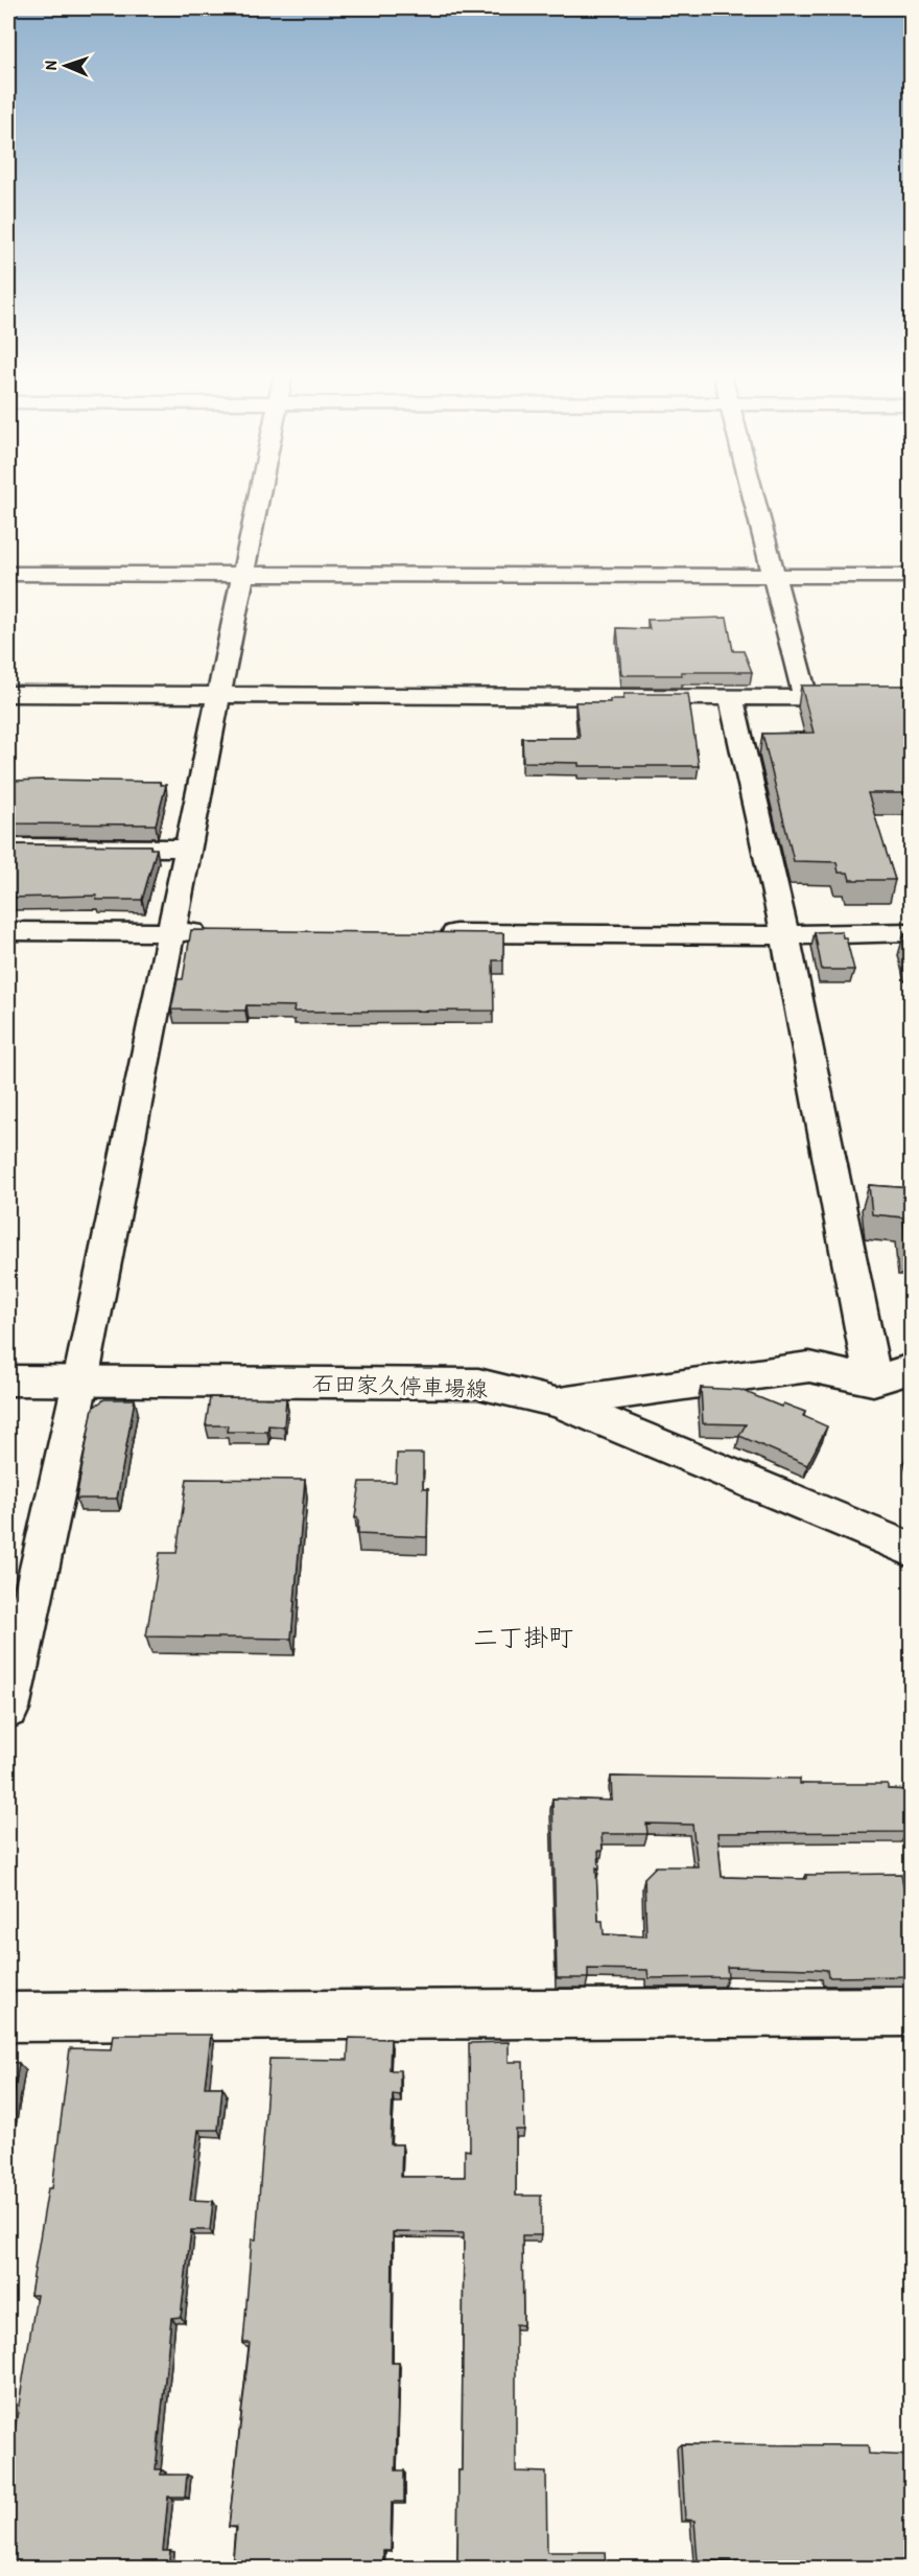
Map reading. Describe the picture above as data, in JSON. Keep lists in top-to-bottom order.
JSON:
{
  "streets": {
    "street": ["石田家久停車場線"]
  },
  "districts": ["二丁掛町"],
  "north": "left"
}
